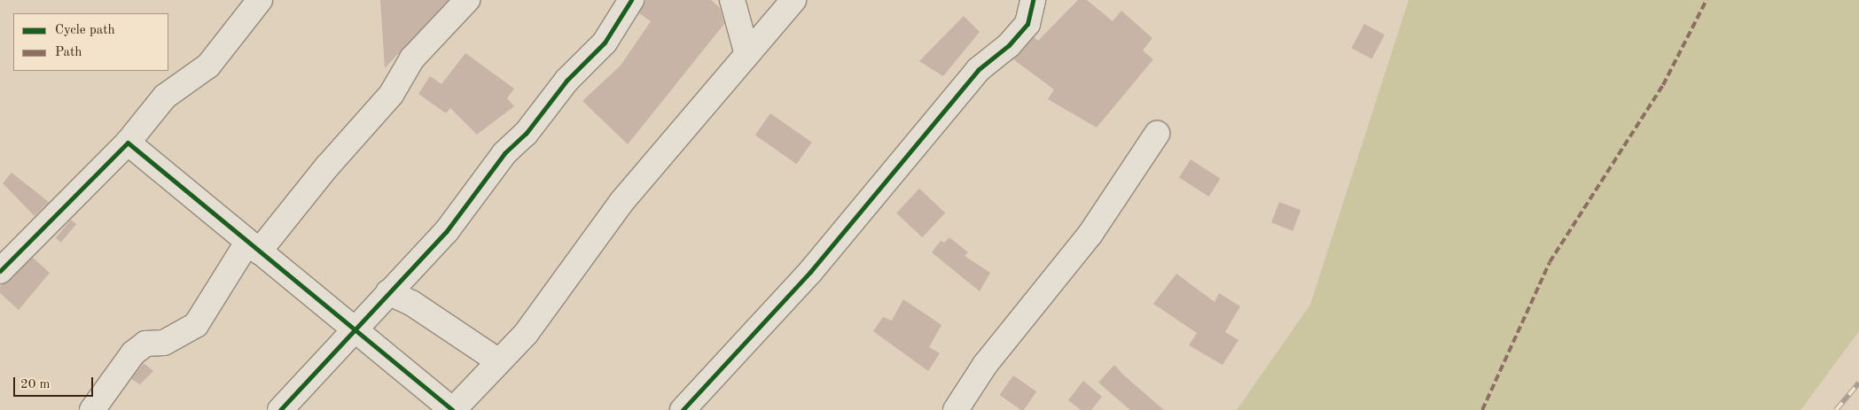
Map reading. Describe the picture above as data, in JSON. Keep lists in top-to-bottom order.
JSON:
{
  "legend": ["Cycle path", "Path"],
  "scale_bar": "20 m"
}
